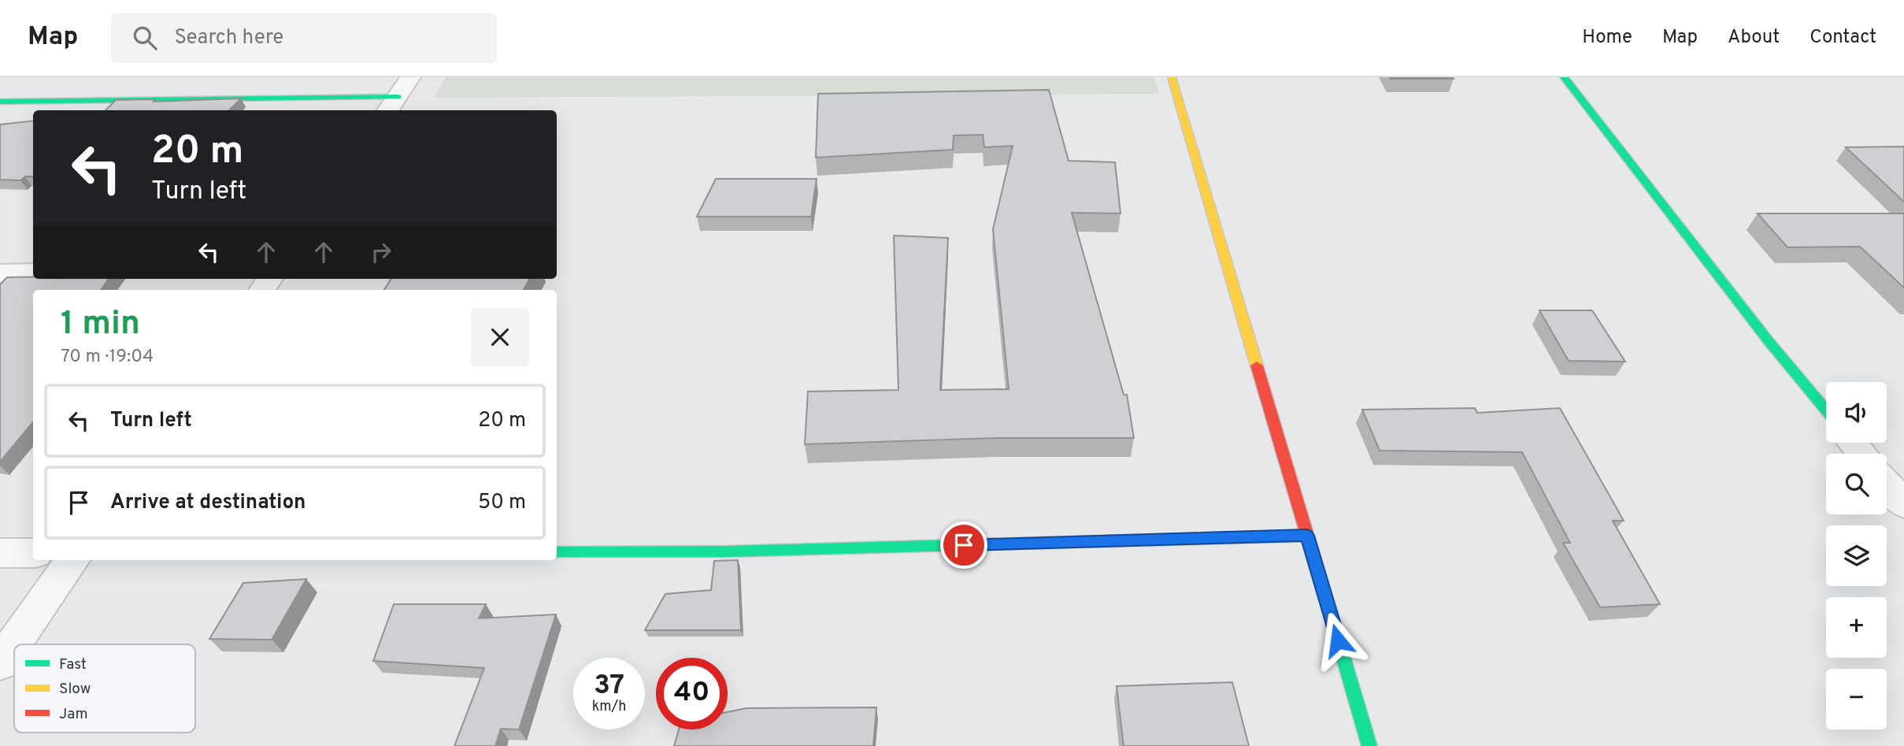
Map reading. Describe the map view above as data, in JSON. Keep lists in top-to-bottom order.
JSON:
{
  "legend": ["Fast", "Slow", "Jam"],
  "page": {
    "header": "Map",
    "search": "Search here",
    "nav": [
      "Home",
      "Map",
      "About",
      "Contact"
    ],
    "turn": ["20 m", "Turn left"],
    "heading": ["1 min", "70 m · 19:04"],
    "map_buttons": ["+", "−"],
    "list": [
      {
        "name": "Turn left",
        "value": "20 m"
      },
      {
        "name": "Arrive at destination",
        "value": "50 m"
      }
    ],
    "speed": "37 km/h",
    "limit": "40"
  }
}
